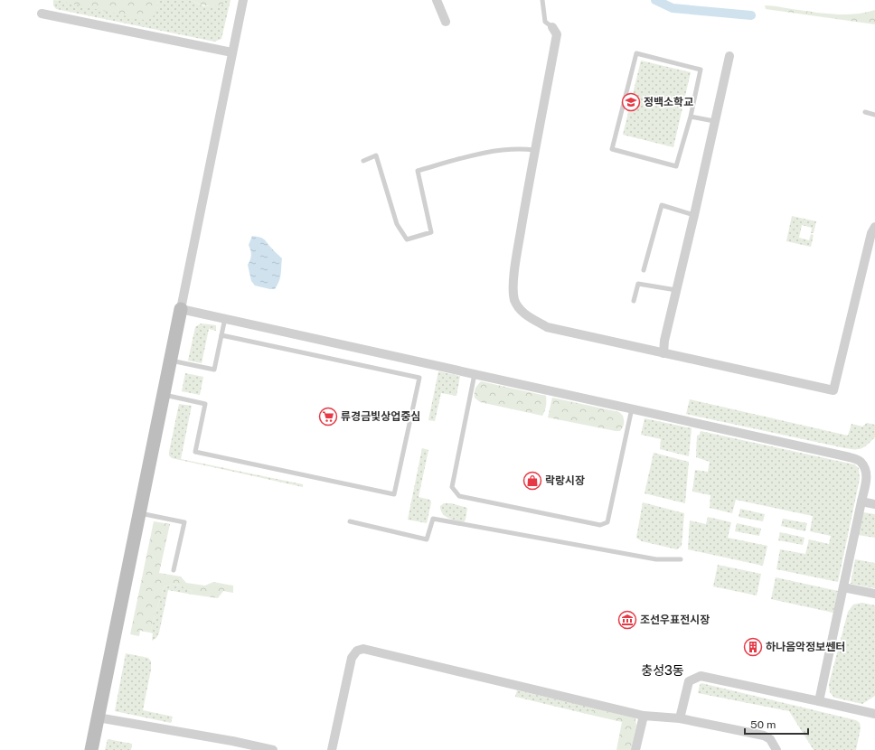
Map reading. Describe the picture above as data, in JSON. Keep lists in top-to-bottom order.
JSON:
{
  "districts": ["충성3동"],
  "places": {
    "school or university": ["정백소학교"],
    "supermarket": ["류경금빛상업중심"],
    "shop": ["락랑시장"],
    "museum": ["조선우표전시장"],
    "building": ["하나음악정보쎈터"]
  },
  "scale_bar": "50 m"
}
